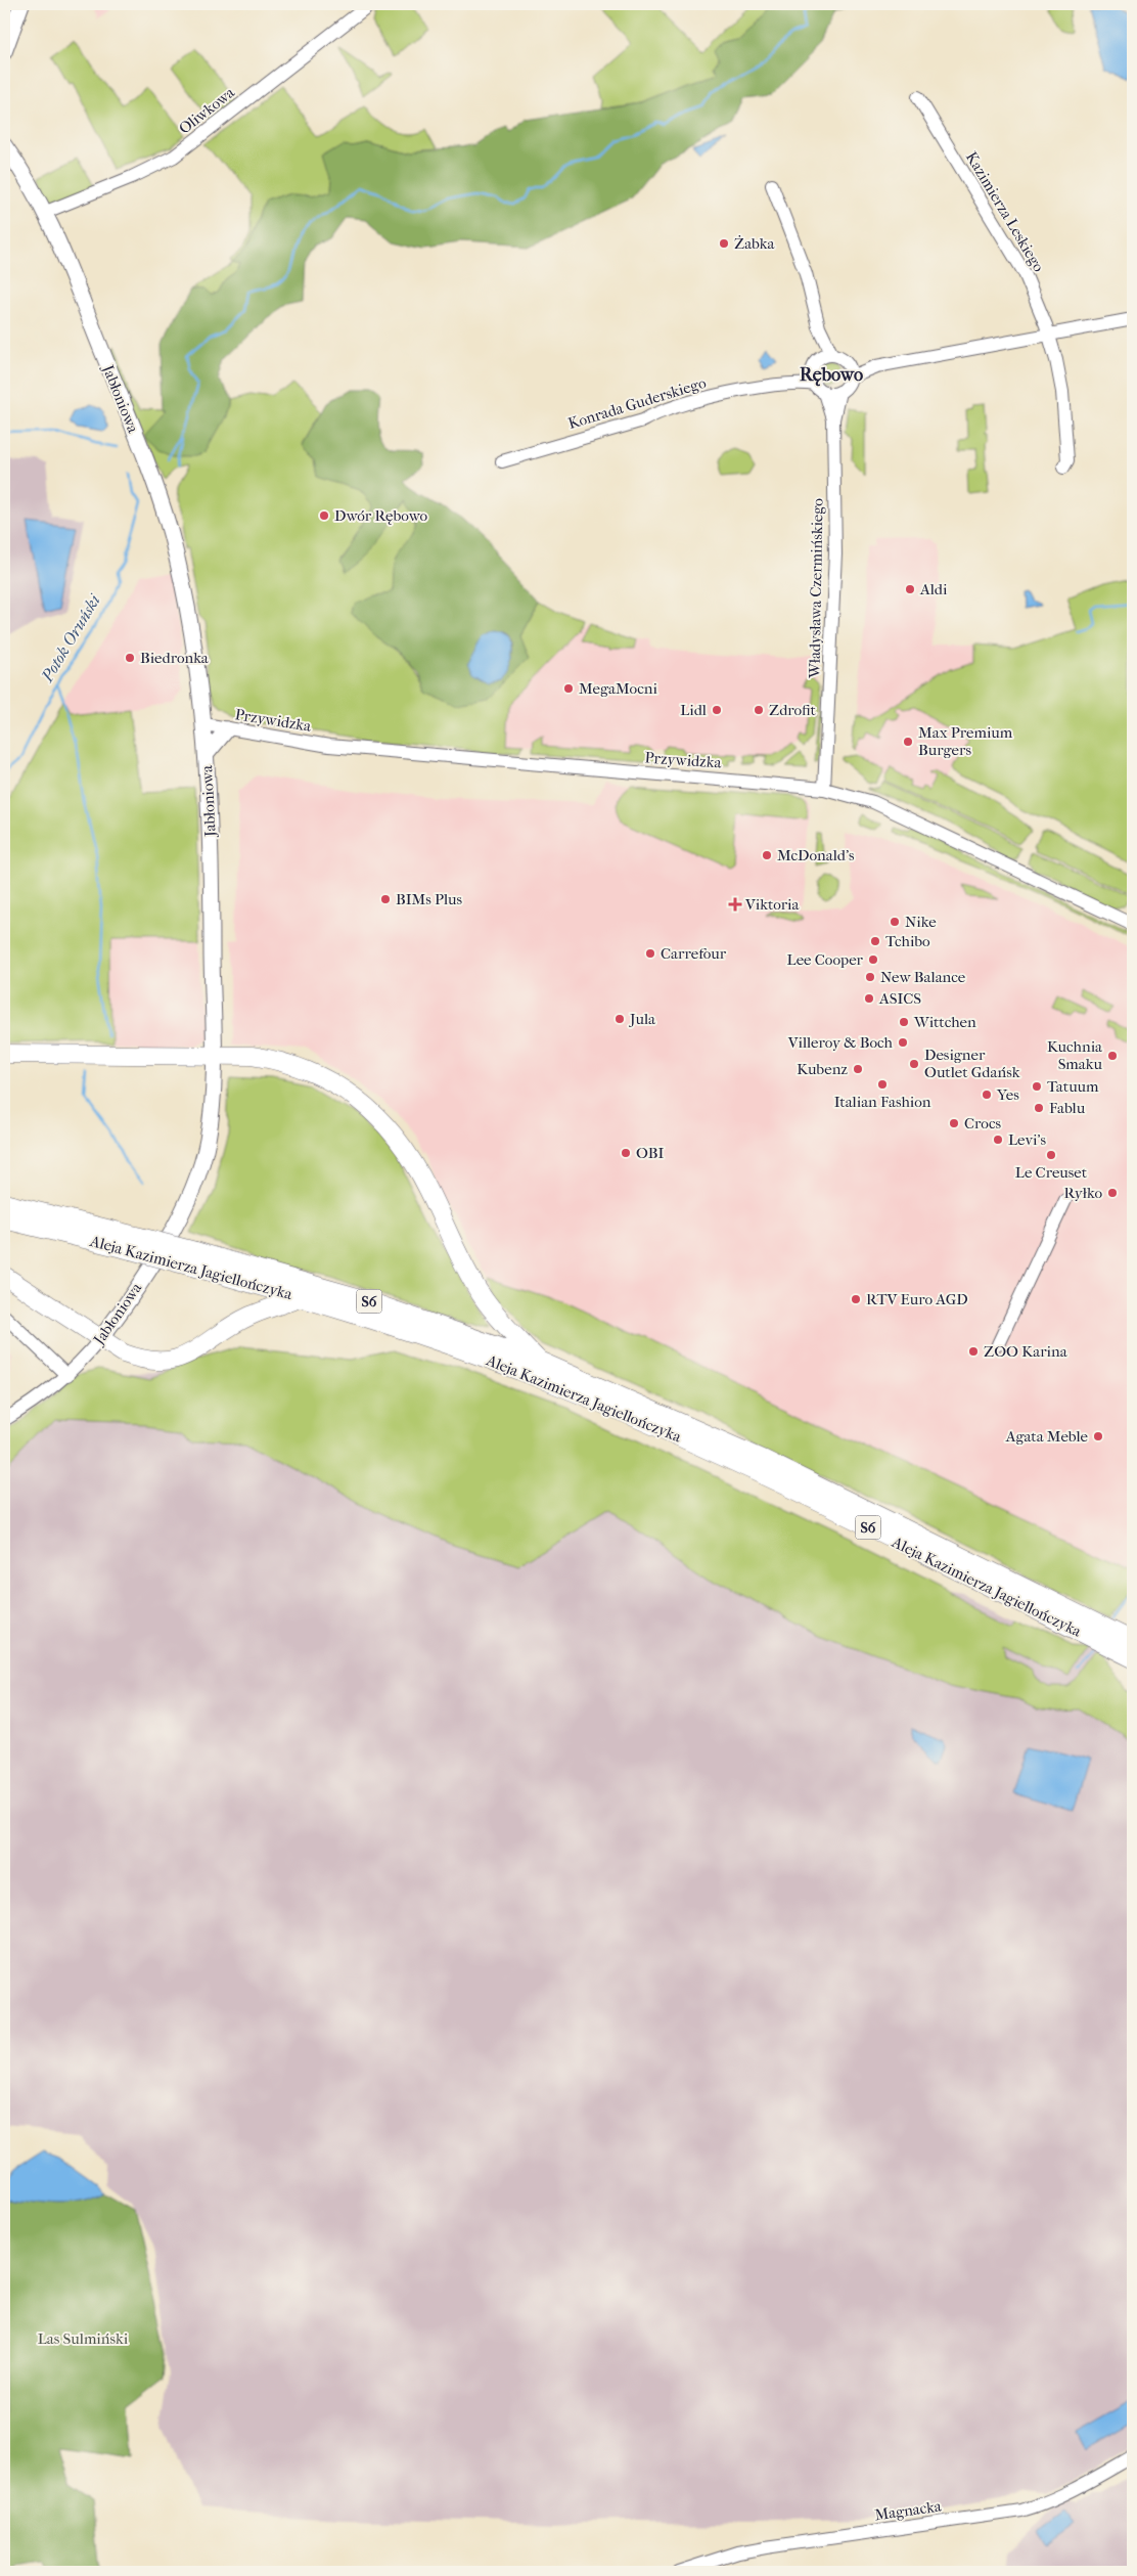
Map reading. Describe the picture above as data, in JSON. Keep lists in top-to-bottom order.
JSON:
{
  "streets": {
    "highway": ["Aleja Kazimierza Jagiellończyka", "S6"],
    "main road": ["Jabłoniowa"],
    "street": [
      "Oliwkowa",
      "Kazimierza Leskiego",
      "Konrada Guderskiego",
      "Władysława Czermińskiego",
      "Przywidzka",
      "Magnacka"
    ]
  },
  "crossings": [
    ["Oliwkowa", "Jabłoniowa"],
    ["Jabłoniowa", "Przywidzka"],
    ["Konrada Guderskiego", "Władysława Czermińskiego"],
    ["Władysława Czermińskiego", "Przywidzka"]
  ],
  "districts": ["Rębowo"],
  "water": ["Potok Oruński"],
  "parks": ["Las Sulmiński"],
  "places": {
    "other": [
      "Żabka",
      "Dwór Rębowo",
      "Aldi",
      "Biedronka",
      "MegaMocni",
      "Lidl",
      "Zdrofit",
      "Max Premium Burgers",
      "McDonald's",
      "BIMs Plus",
      "Nike",
      "Tchibo",
      "Carrefour",
      "Lee Cooper",
      "New Balance",
      "ASICS",
      "Jula",
      "Wittchen",
      "Villeroy & Boch",
      "Kuchnia Smaku",
      "Designer Outlet Gdańsk",
      "Kubenz",
      "Italian Fashion",
      "Tatuum",
      "Yes",
      "Fablu",
      "Crocs",
      "Levi's",
      "OBI",
      "Le Creuset",
      "Ryłko",
      "RTV Euro AGD",
      "ZOO Karina",
      "Agata Meble"
    ],
    "health": ["Viktoria"]
  }
}
